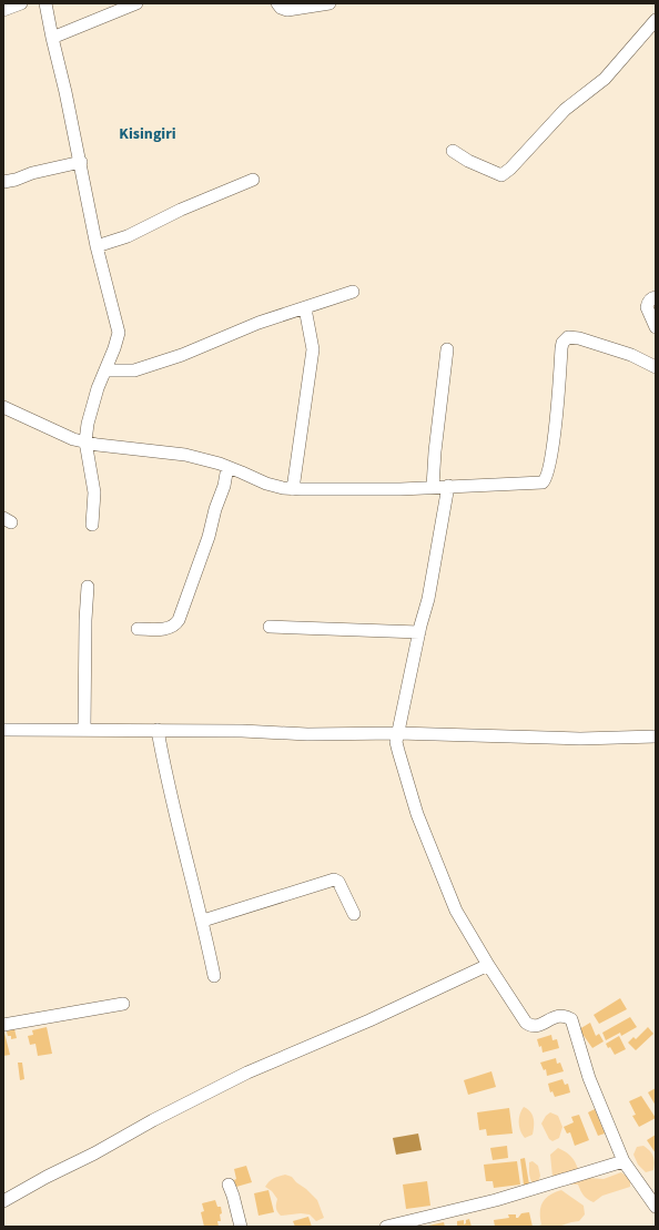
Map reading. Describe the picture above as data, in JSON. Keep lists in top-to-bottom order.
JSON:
{
  "districts": ["Kisingiri"]
}
